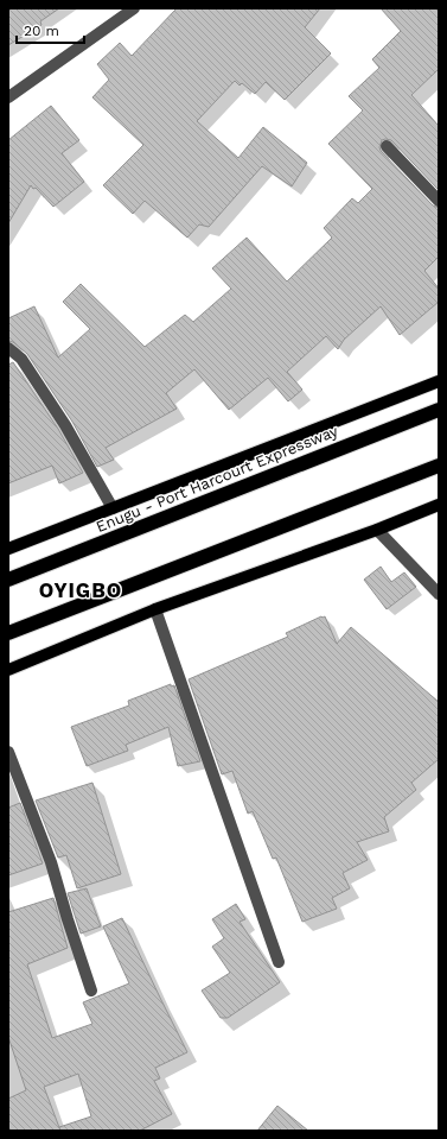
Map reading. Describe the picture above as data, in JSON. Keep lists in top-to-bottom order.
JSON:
{
  "streets": {
    "highway": ["Enugu - Port Harcourt Expressway"]
  },
  "districts": ["OYIGBO"],
  "scale_bar": "20 m"
}
